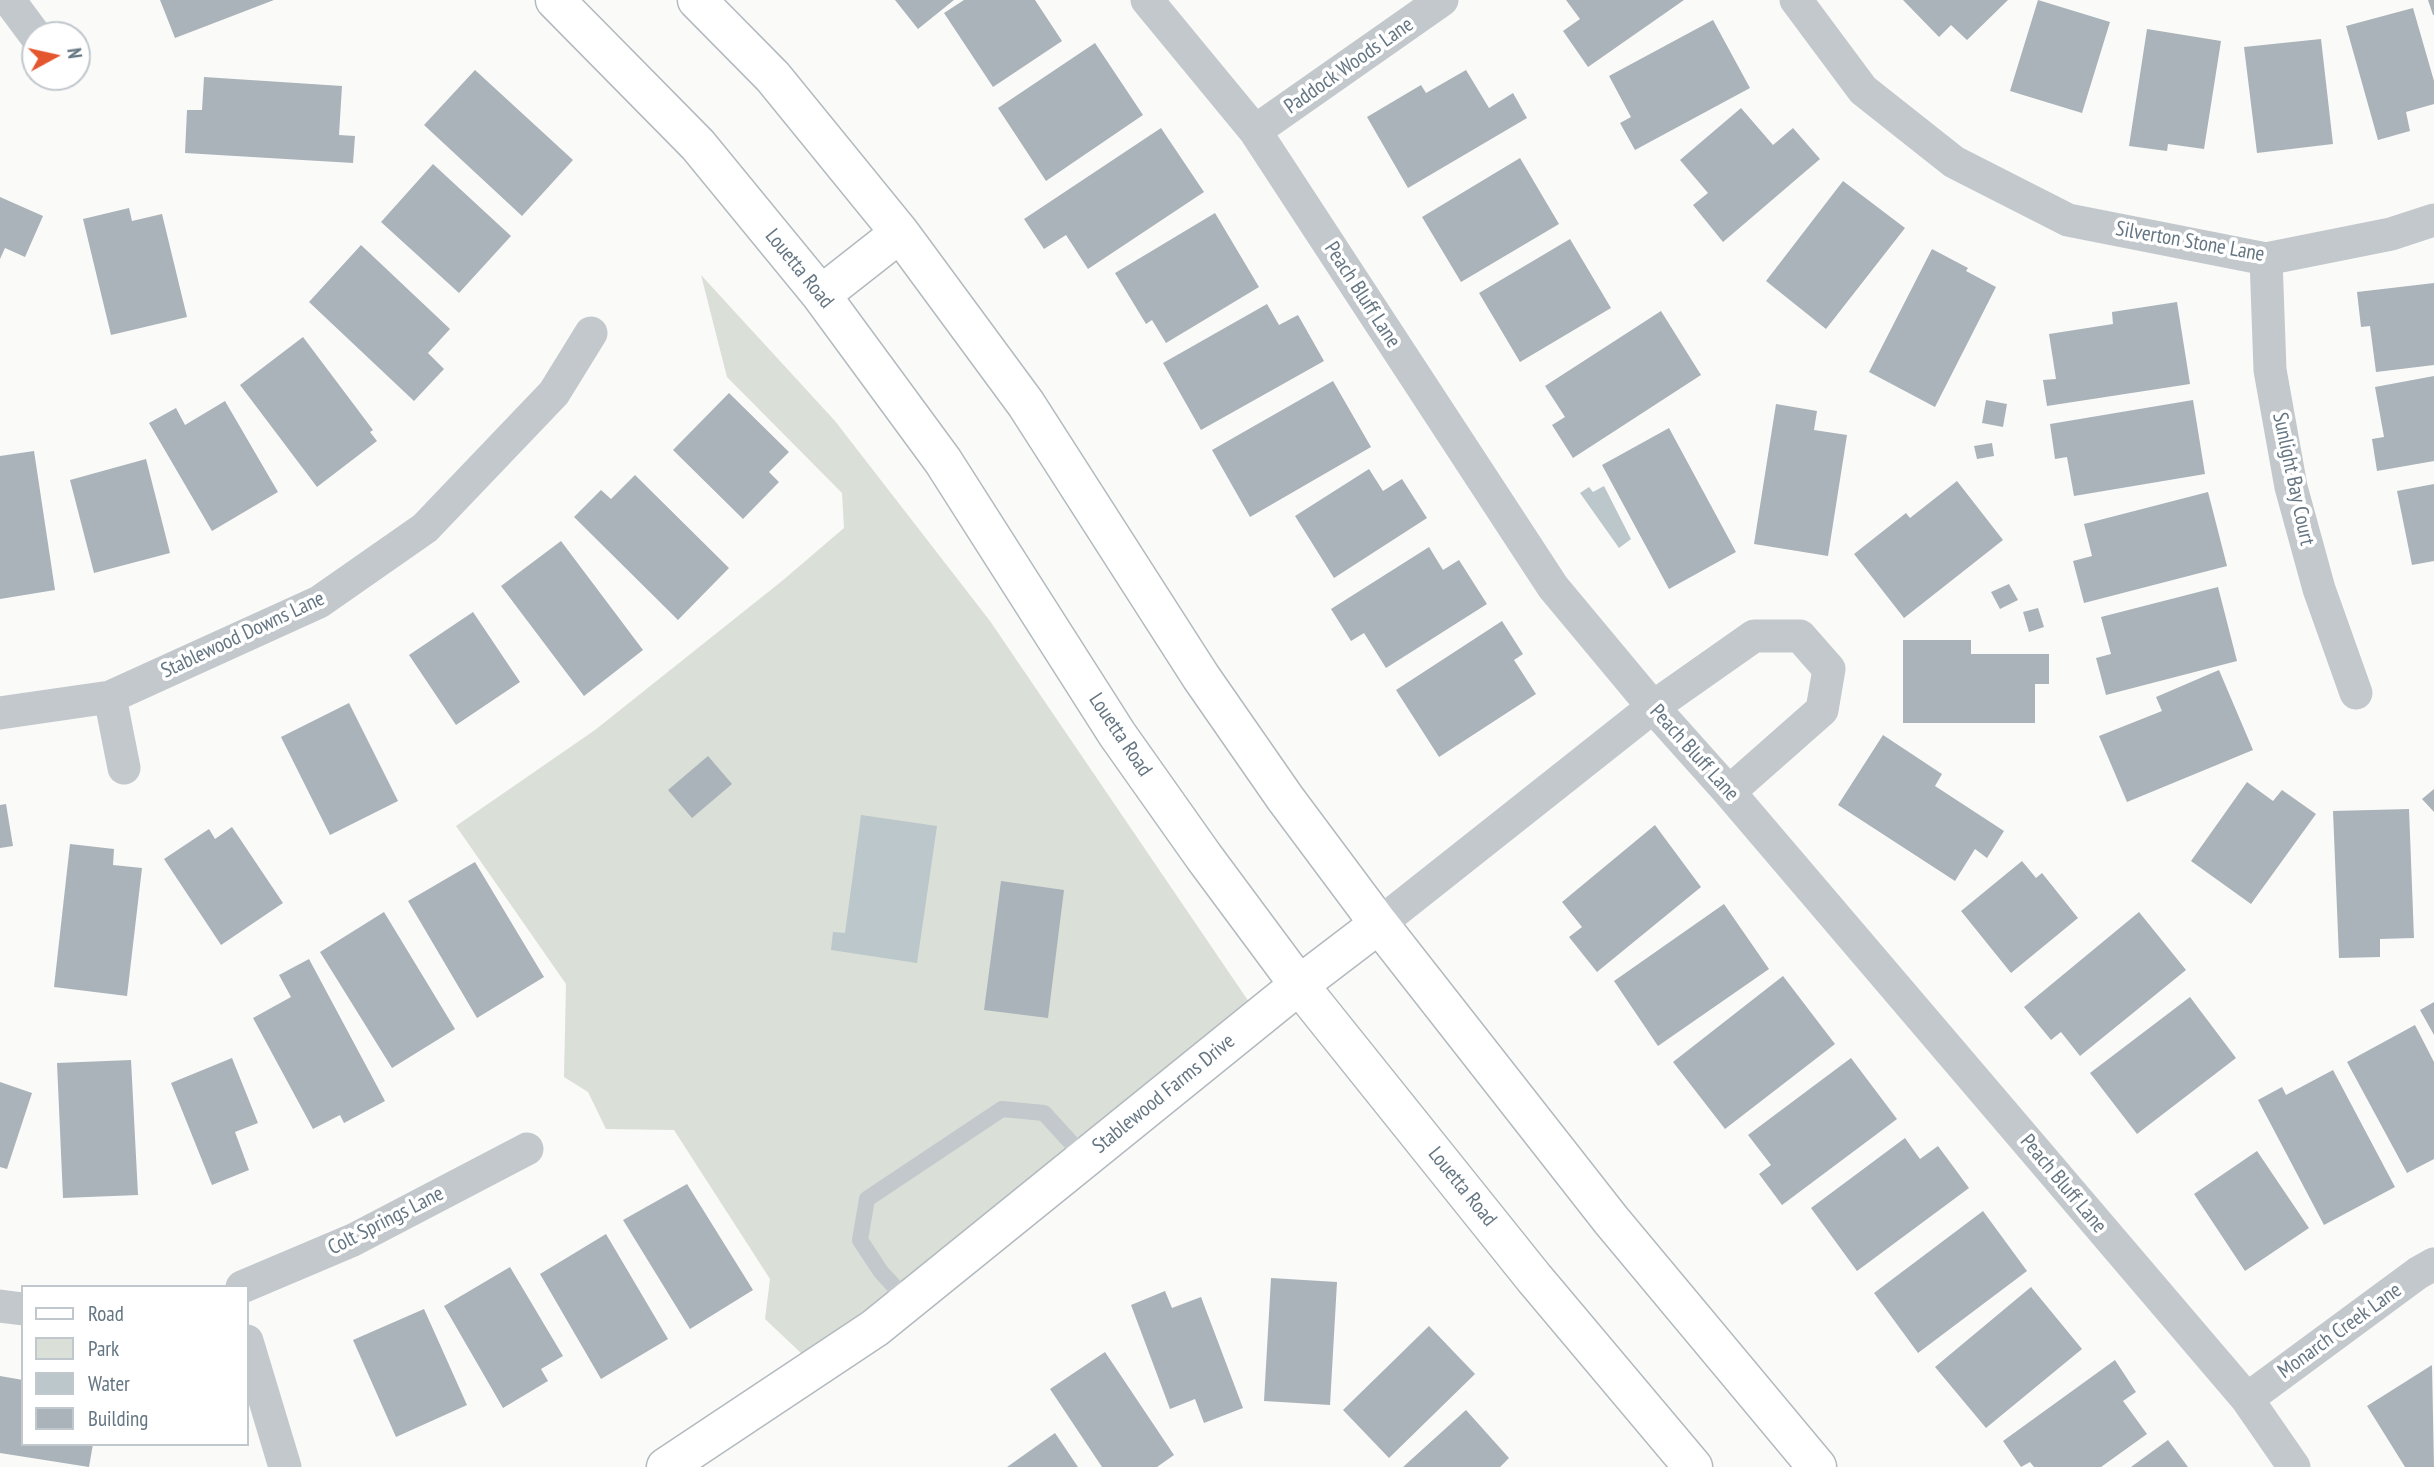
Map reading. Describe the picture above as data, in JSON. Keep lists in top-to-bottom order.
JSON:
{
  "streets": {
    "main road": ["Louetta Road", "Stablewood Farms Drive"],
    "street": [
      "Paddock Woods Lane",
      "Silverton Stone Lane",
      "Peach Bluff Lane",
      "Sunlight Bay Court",
      "Stablewood Downs Lane",
      "Colt Springs Lane",
      "Monarch Creek Lane"
    ]
  },
  "crossings": [
    ["Paddock Woods Lane", "Peach Bluff Lane"],
    ["Silverton Stone Lane", "Sunlight Bay Court"],
    ["Louetta Road", "Stablewood Farms Drive"],
    ["Peach Bluff Lane", "Stablewood Farms Drive"],
    ["Peach Bluff Lane", "Monarch Creek Lane"]
  ],
  "legend": [
    "Road",
    "Park",
    "Water",
    "Building"
  ],
  "north": "right"
}
